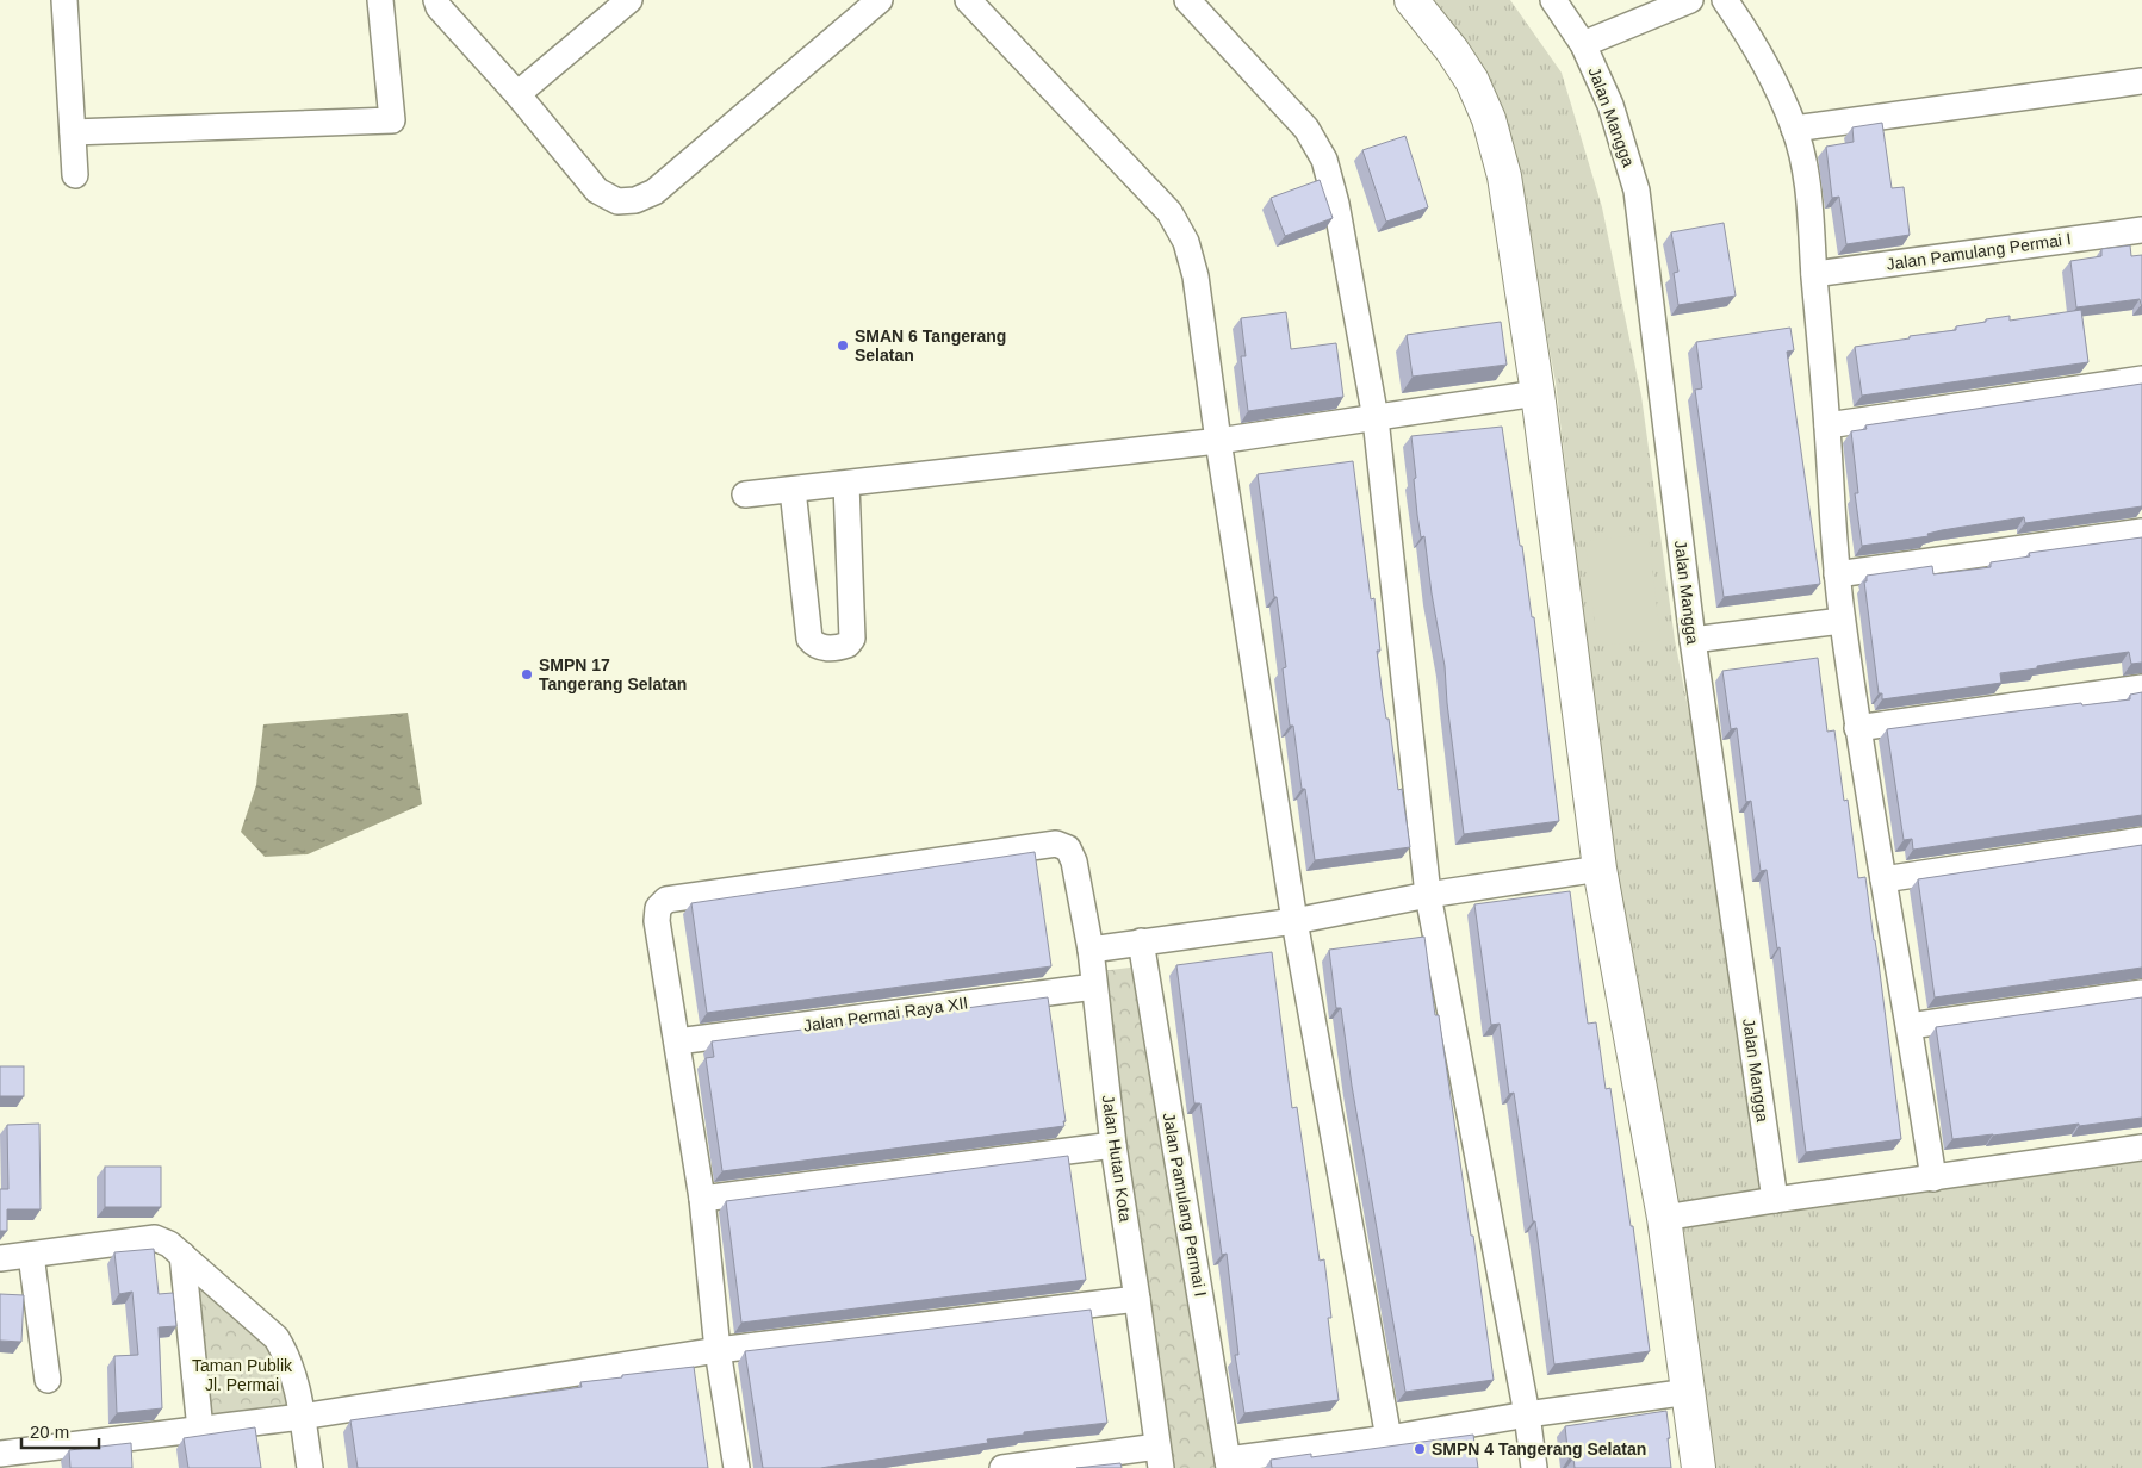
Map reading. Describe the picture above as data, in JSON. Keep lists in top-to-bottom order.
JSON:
{
  "streets": {
    "street": [
      "Jalan Mangga",
      "Jalan Pamulang Permai I",
      "Jalan Permai Raya XII",
      "Jalan Hutan Kota"
    ]
  },
  "crossings": [
    ["Jalan Permai Raya XII", "Jalan Hutan Kota"]
  ],
  "parks": ["Taman Publik Jl. Permai"],
  "places": ["SMAN 6 Tangerang Selatan", "SMPN 17 Tangerang Selatan", "SMPN 4 Tangerang Selatan"],
  "scale_bar": "20 m"
}
